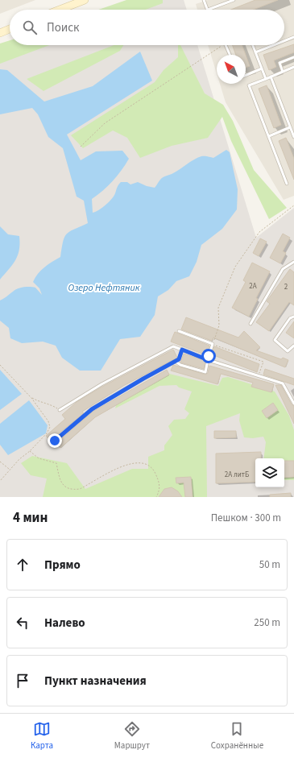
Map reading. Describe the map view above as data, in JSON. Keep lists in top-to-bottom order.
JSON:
{
  "water": ["Озеро Нефтяник"],
  "house_numbers": ["2А", "2", "2А литБ"],
  "north": "top left",
  "page": {
    "search": "Поиск",
    "heading": ["4 мин", "Пешком · 300 m"],
    "list": [
      ["Прямо", "50 m"],
      ["Налево", "250 m"],
      "Пункт назначения"
    ],
    "nav": ["Карта", "Маршрут", "Сохранённые"]
  }
}
